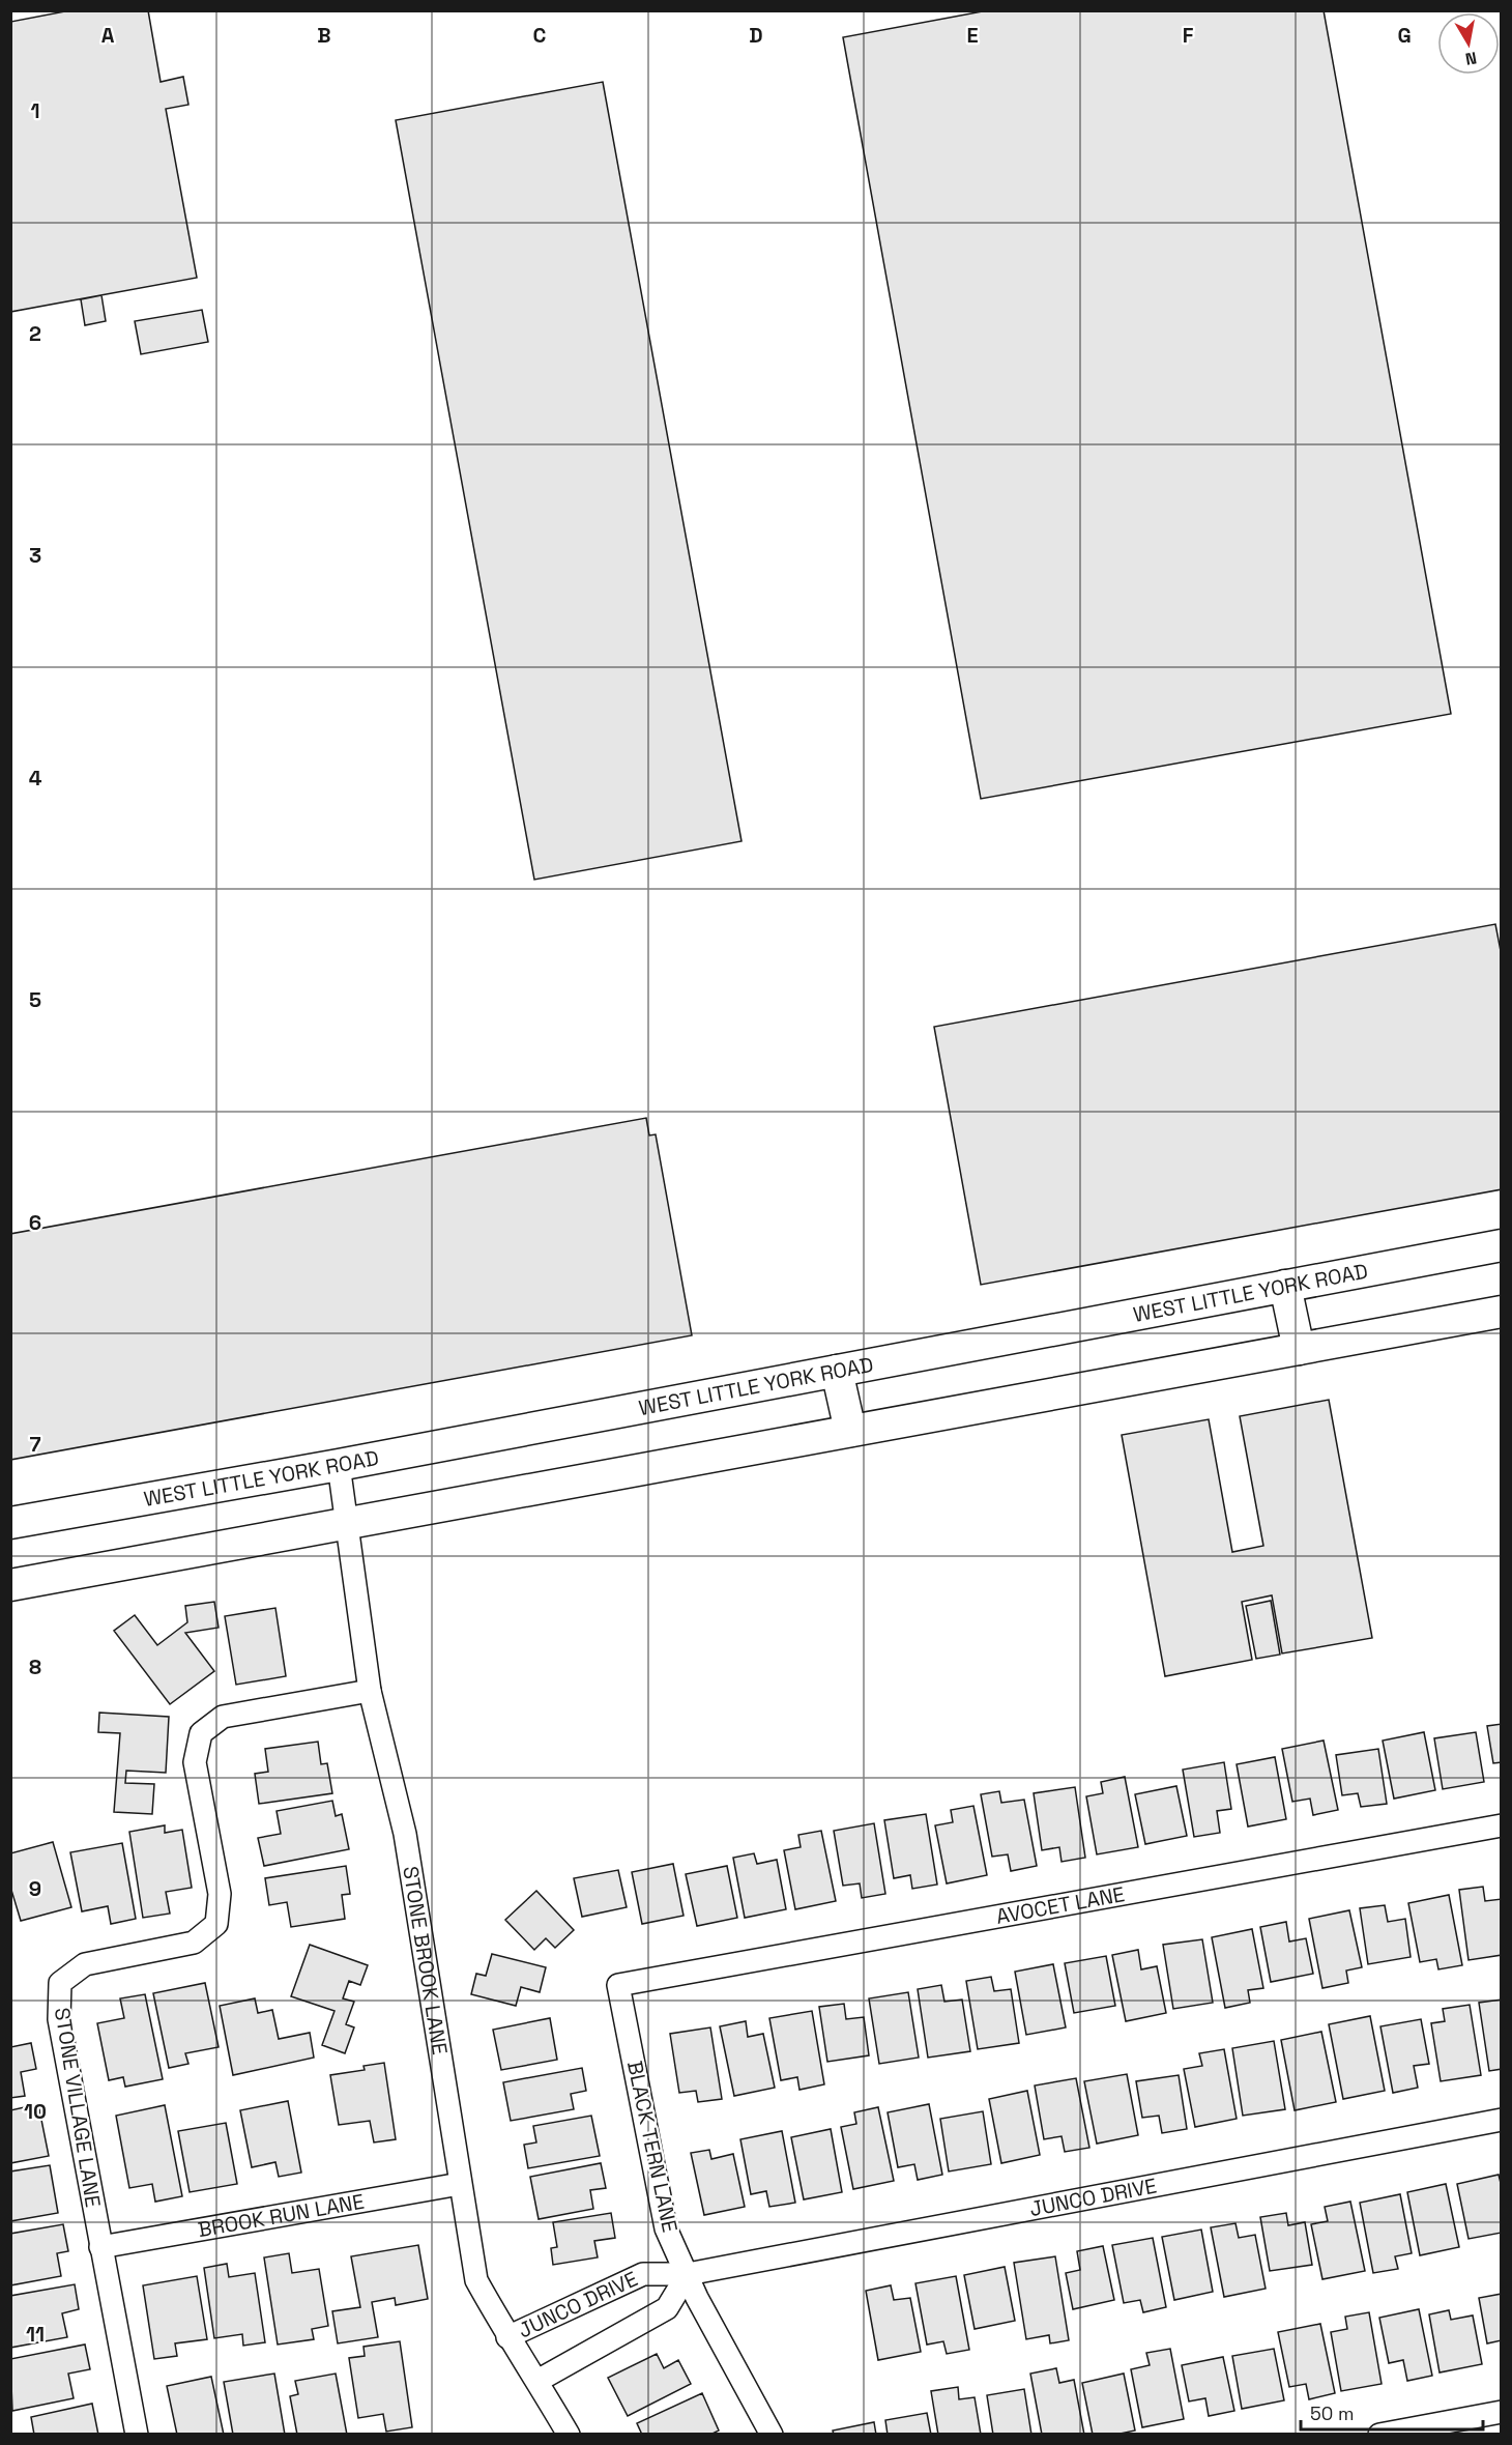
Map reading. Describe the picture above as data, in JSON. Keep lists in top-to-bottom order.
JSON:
{
  "streets": {
    "main road": ["WEST LITTLE YORK ROAD"],
    "street": [
      "AVOCET LANE",
      "STONE BROOK LANE",
      "STONE VILLAGE LANE",
      "BLACK TERN LANE",
      "JUNCO DRIVE",
      "BROOK RUN LANE"
    ]
  },
  "crossings": [
    ["WEST LITTLE YORK ROAD", "STONE BROOK LANE"],
    ["AVOCET LANE", "BLACK TERN LANE"],
    ["STONE BROOK LANE", "STONE VILLAGE LANE"],
    ["STONE BROOK LANE", "JUNCO DRIVE"],
    ["STONE BROOK LANE", "BROOK RUN LANE"],
    ["STONE VILLAGE LANE", "BROOK RUN LANE"],
    ["BLACK TERN LANE", "JUNCO DRIVE"]
  ],
  "scale_bar": "50 m",
  "north": "bottom",
  "grid": {
    "columns": [
      "A",
      "B",
      "C",
      "D",
      "E",
      "F",
      "G"
    ],
    "rows": [
      "1",
      "2",
      "3",
      "4",
      "5",
      "6",
      "7",
      "8",
      "9",
      "10",
      "11"
    ]
  }
}
